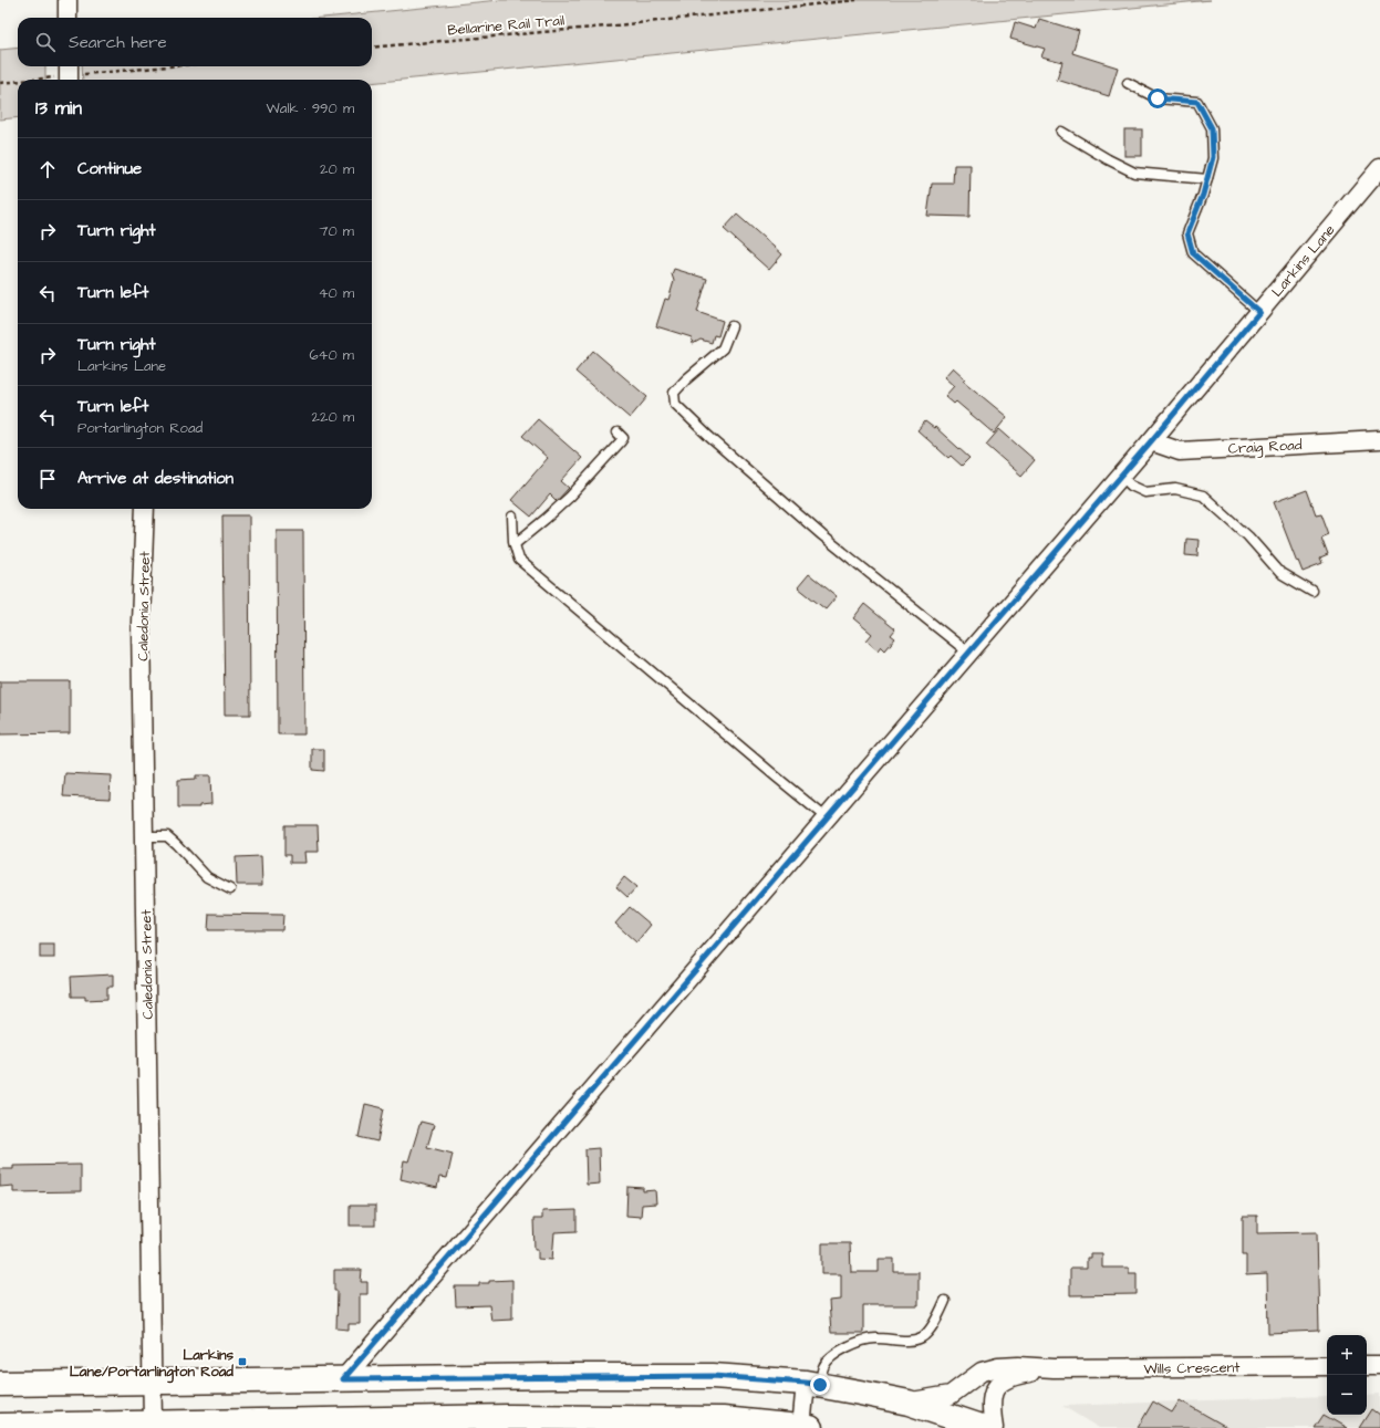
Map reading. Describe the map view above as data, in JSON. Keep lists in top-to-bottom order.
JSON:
{
  "streets": {
    "street": [
      "Larkins Lane",
      "Craig Road",
      "Caledonia Street",
      "Wills Crescent"
    ],
    "path": ["Bellarine Rail Trail"]
  },
  "crossings": [
    ["Larkins Lane", "Craig Road"]
  ],
  "places": {
    "transit": ["Larkins Lane/Portarlington Road"]
  },
  "page": {
    "search": "Search here",
    "heading": ["13 min", "Walk · 990 m"],
    "list": [
      ["Continue", "20 m"],
      ["Turn right", "70 m"],
      ["Turn left", "40 m"],
      ["Turn right", "Larkins Lane", "640 m"],
      ["Turn left", "Portarlington Road", "220 m"],
      "Arrive at destination"
    ],
    "map_buttons": ["+", "−"]
  }
}
